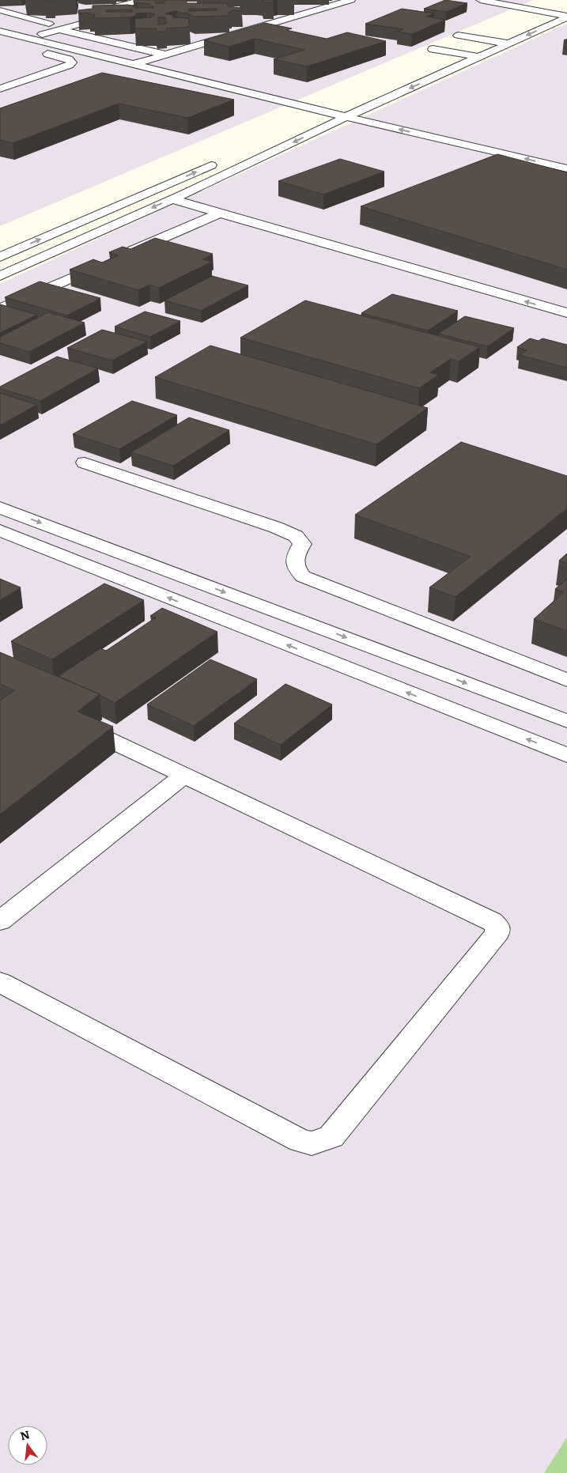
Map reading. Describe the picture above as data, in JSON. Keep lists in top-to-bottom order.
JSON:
{
  "north": "top"
}
